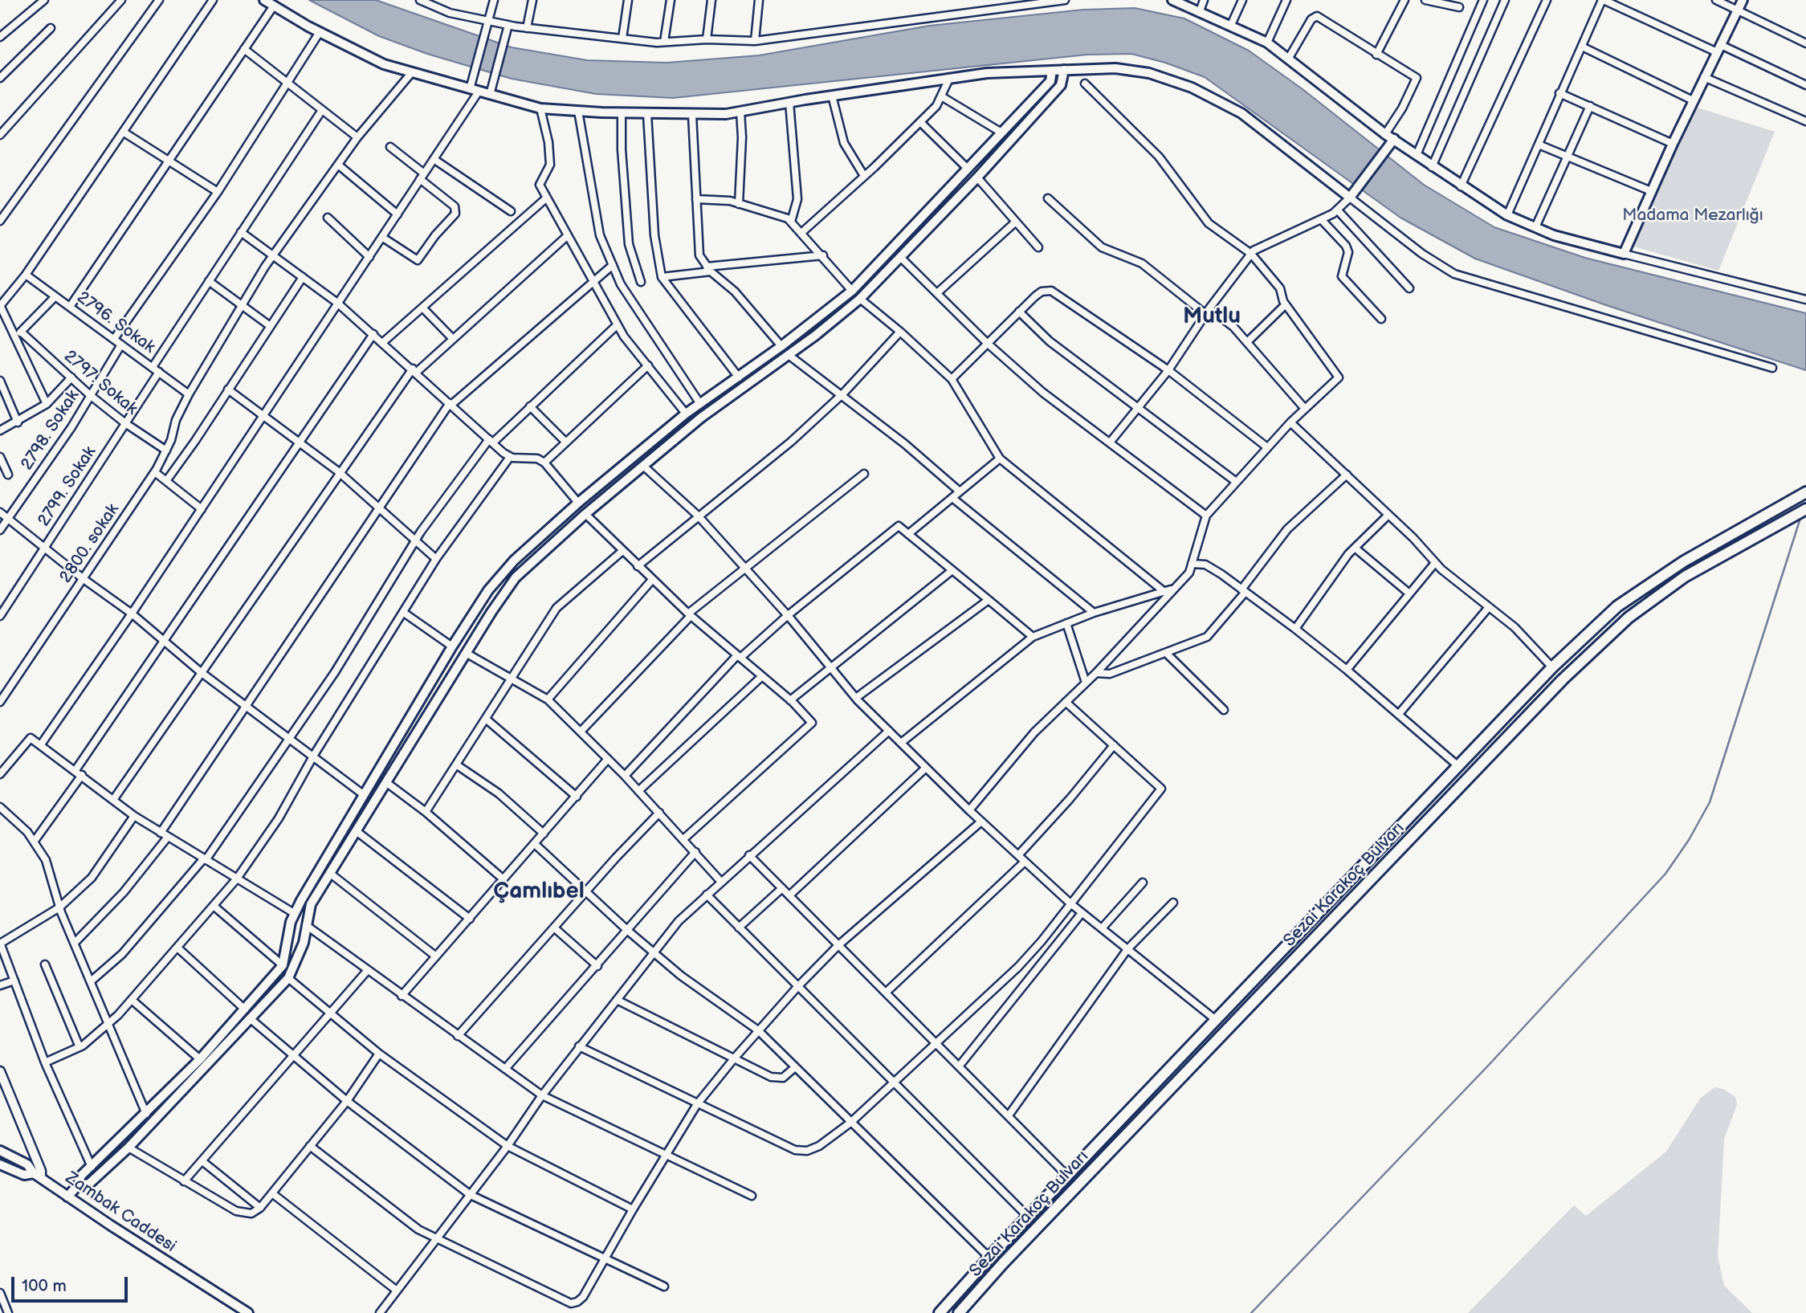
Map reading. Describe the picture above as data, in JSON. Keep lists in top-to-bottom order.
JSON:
{
  "streets": {
    "main road": ["Sezai Karakoç Bulvarı", "Zambak Caddesi"],
    "street": [
      "2796. Sokak",
      "2797. Sokak",
      "2798. Sokak",
      "2799. Sokak",
      "2800. sokak"
    ]
  },
  "crossings": [
    ["2796. Sokak", "2798. Sokak"],
    ["2796. Sokak", "2799. Sokak"],
    ["2796. Sokak", "2800. sokak"],
    ["2797. Sokak", "2798. Sokak"],
    ["2797. Sokak", "2799. Sokak"],
    ["2797. Sokak", "2800. sokak"]
  ],
  "districts": ["Mutlu", "Çamlıbel"],
  "parks": ["Madama Mezarlığı"],
  "scale_bar": "100 m"
}
